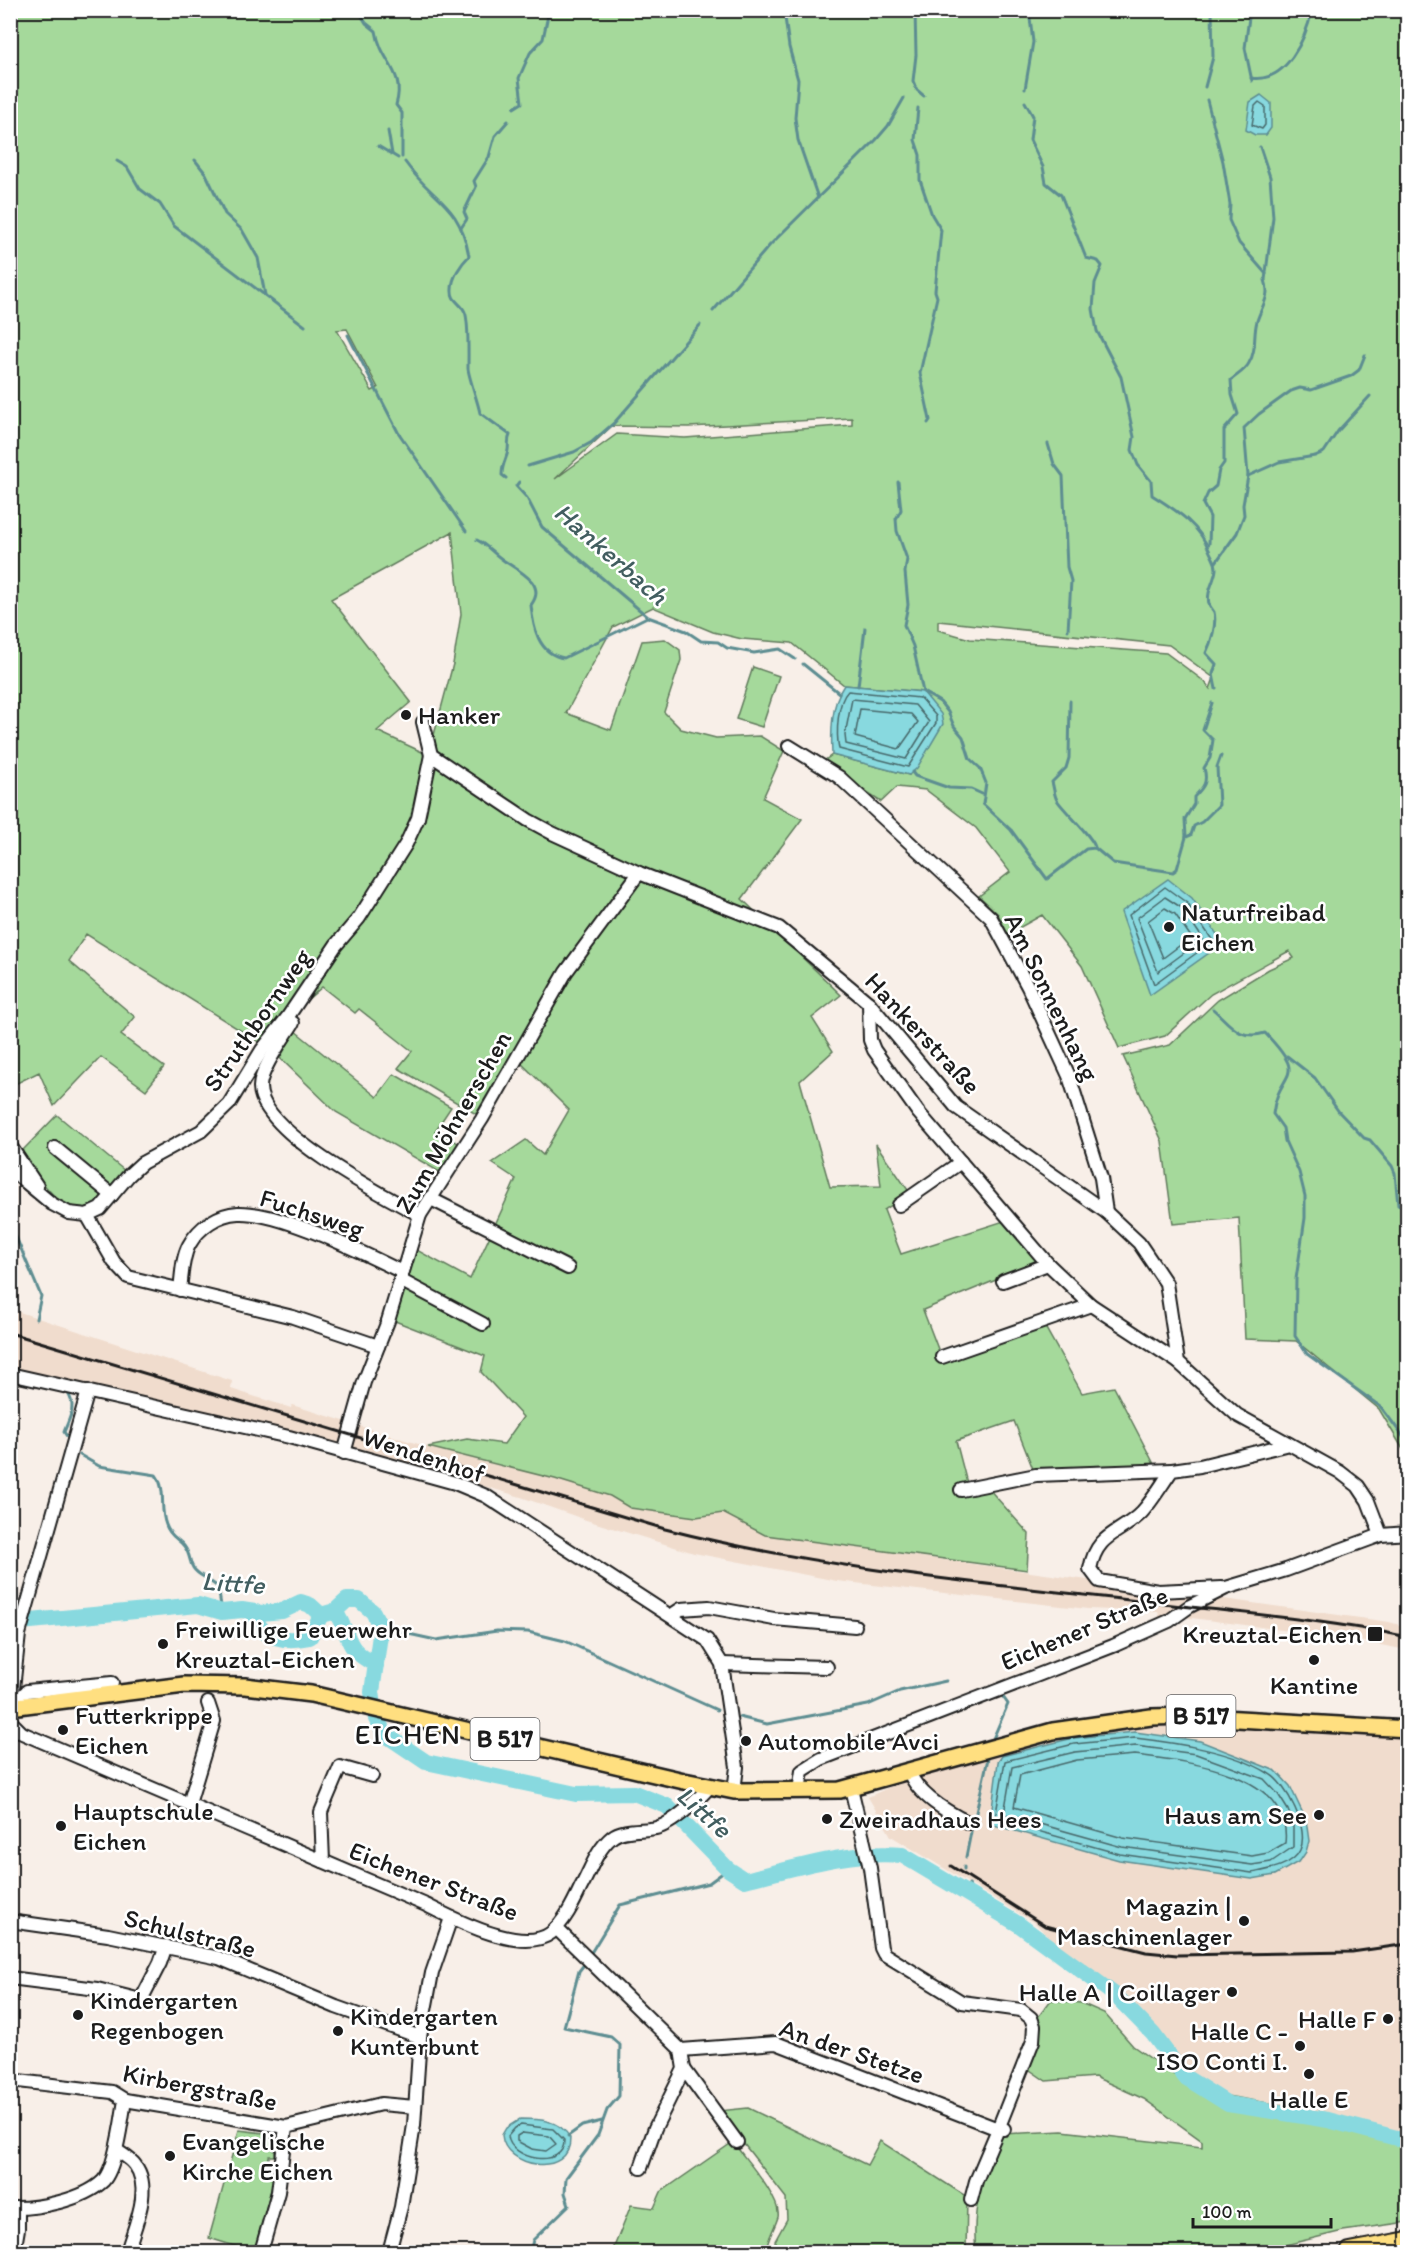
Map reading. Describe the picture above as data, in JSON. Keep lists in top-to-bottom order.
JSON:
{
  "streets": {
    "main road": ["B 517"],
    "street": [
      "Am Sonnenhang",
      "Struthbornweg",
      "Hankerstraße",
      "Zum Möhnerschen",
      "Fuchsweg",
      "Wendenhof",
      "Eichener Straße",
      "Schulstraße",
      "An der Stetze",
      "Kirbergstraße"
    ]
  },
  "crossings": [
    ["Am Sonnenhang", "Hankerstraße"],
    ["Struthbornweg", "Hankerstraße"],
    ["Hankerstraße", "Zum Möhnerschen"],
    ["Zum Möhnerschen", "Fuchsweg"],
    ["Zum Möhnerschen", "Wendenhof"],
    ["Wendenhof", "B 517"],
    ["Eichener Straße", "B 517"]
  ],
  "districts": ["EICHEN"],
  "water": ["Hankerbach", "Littfe"],
  "places": {
    "other": [
      "Hanker",
      "Naturfreibad Eichen",
      "Freiwillige Feuerwehr Kreuztal-Eichen",
      "Kantine",
      "Futterkrippe Eichen",
      "Automobile Avci",
      "Haus am See",
      "Zweiradhaus Hees",
      "Hauptschule Eichen",
      "Magazin | Maschinenlager",
      "Halle A | Coillager",
      "Kindergarten Regenbogen",
      "Halle F",
      "Kindergarten Kunterbunt",
      "Halle C - ISO Conti I.",
      "Halle E",
      "Evangelische Kirche Eichen"
    ],
    "transit": ["Kreuztal-Eichen"]
  },
  "scale_bar": "100 m"
}
